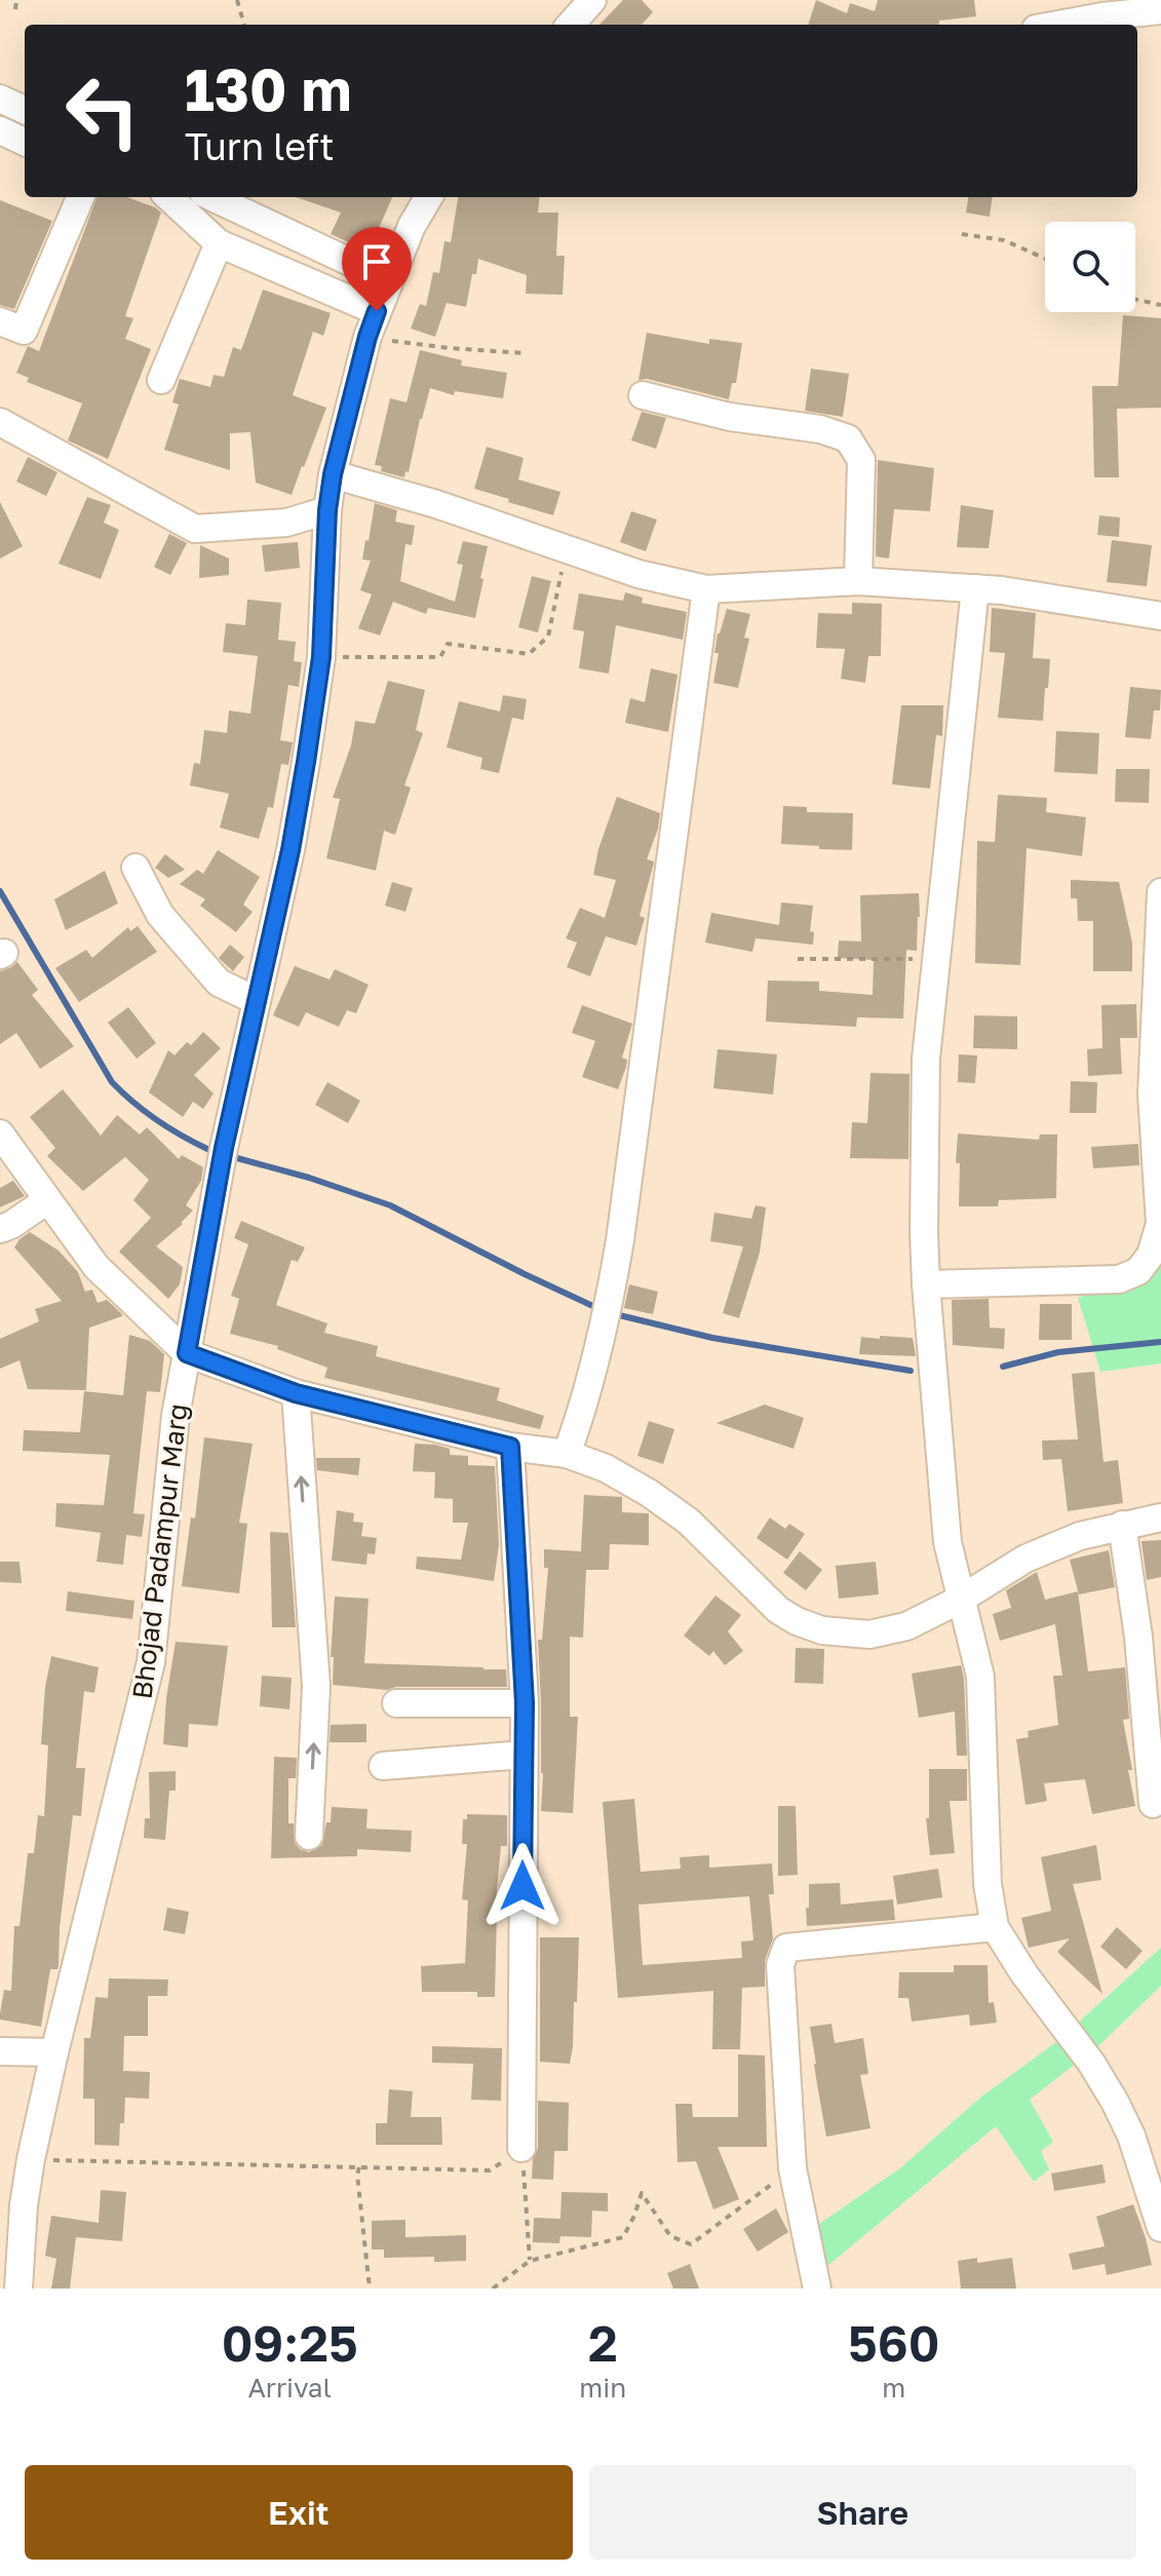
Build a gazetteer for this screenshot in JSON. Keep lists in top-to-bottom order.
{
  "streets": {
    "street": ["Bhojad Padampur Marg"]
  },
  "page": {
    "turn": ["130 m", "Turn left"],
    "eta": [
      "09:25",
      "Arrival",
      "2",
      "min",
      "560",
      "m"
    ],
    "buttons": ["Exit", "Share"]
  }
}
